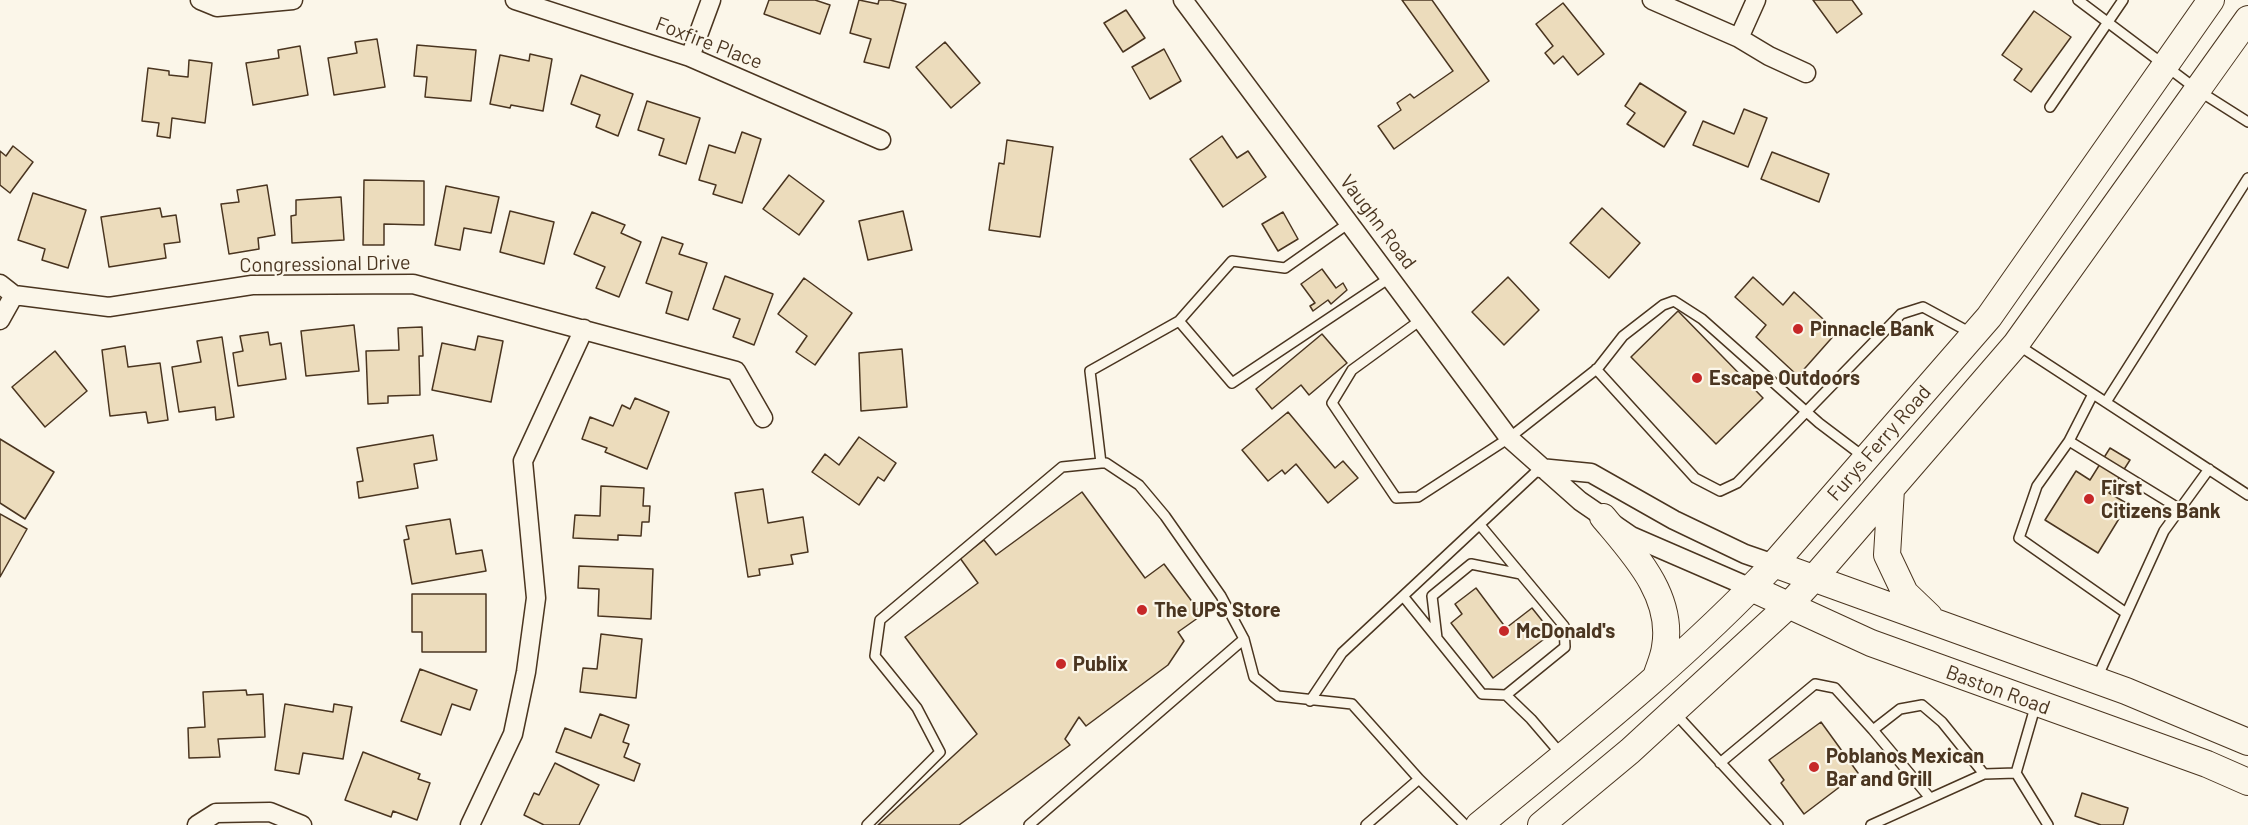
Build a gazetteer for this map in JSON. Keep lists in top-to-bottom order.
{
  "streets": {
    "main road": ["Furys Ferry Road", "Baston Road"],
    "street": ["Foxfire Place", "Vaughn Road", "Congressional Drive"]
  },
  "crossings": [
    ["Vaughn Road", "Furys Ferry Road"],
    ["Vaughn Road", "Baston Road"],
    ["Furys Ferry Road", "Baston Road"]
  ],
  "places": [
    "Pinnacle Bank",
    "Escape Outdoors",
    "First Citizens Bank",
    "The UPS Store",
    "McDonald's",
    "Publix",
    "Poblanos Mexican Bar and Grill"
  ]
}
